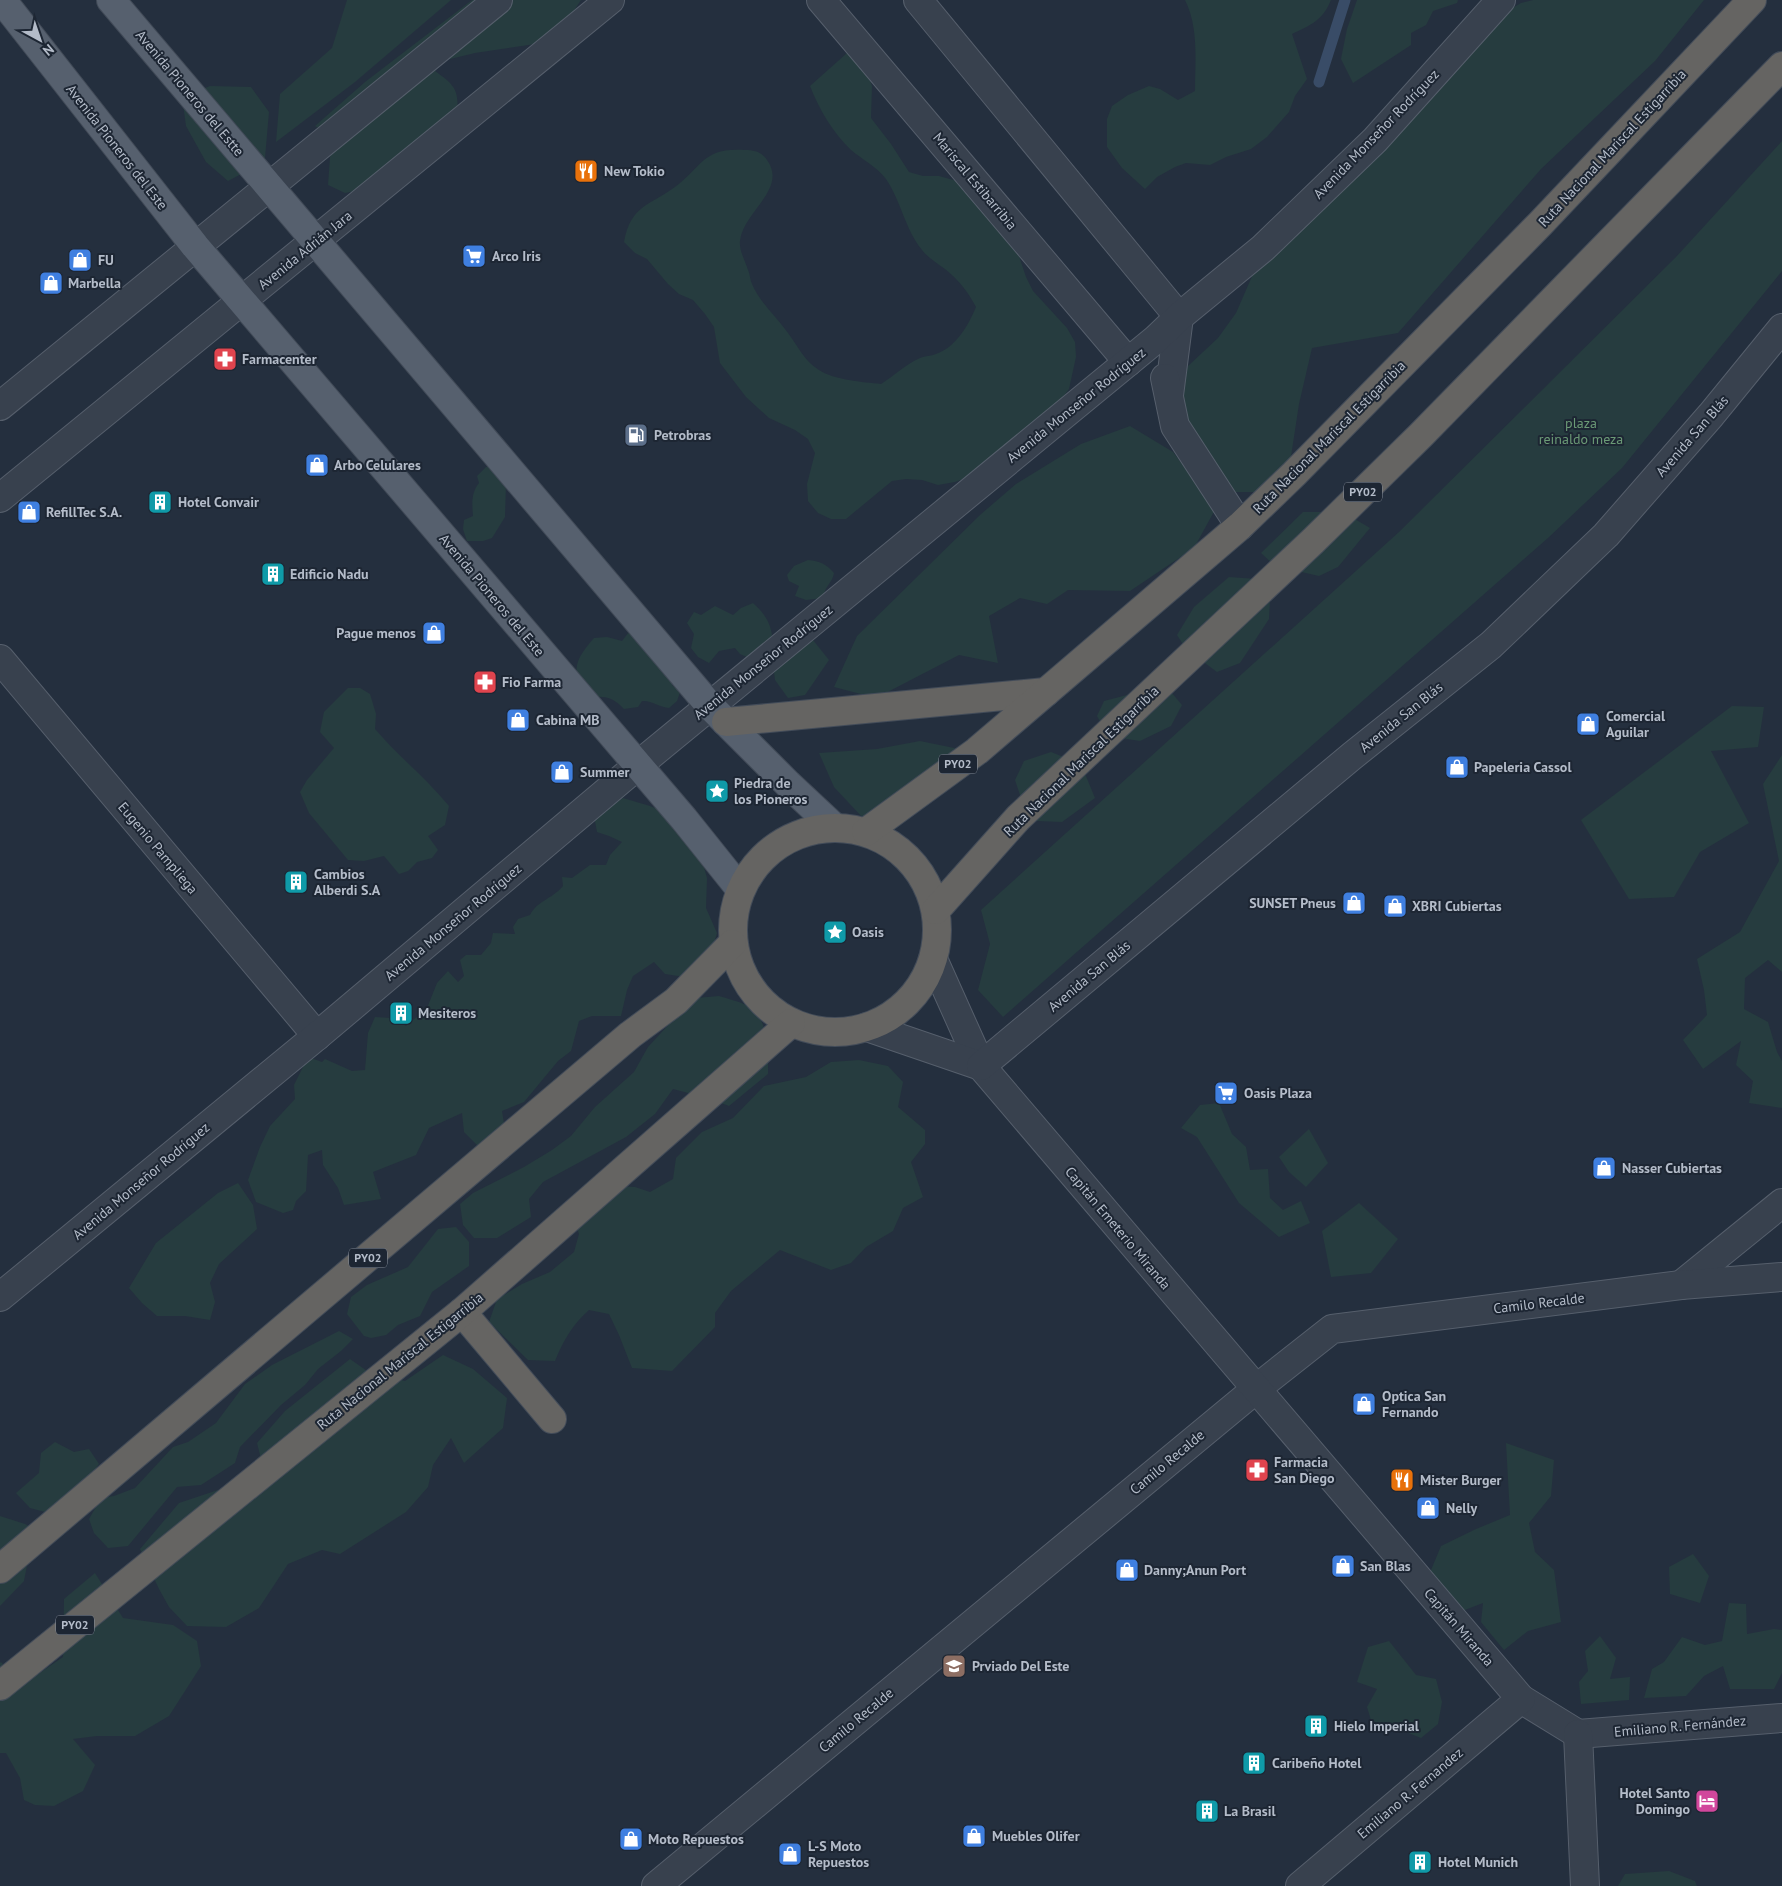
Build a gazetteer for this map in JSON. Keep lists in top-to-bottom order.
{
  "streets": {
    "highway": ["Ruta Nacional Mariscal Estigarribia", "PY02"],
    "main road": ["Avenida Pioneros del Estte", "Avenida Pioneros del Este"],
    "street": [
      "Avenida Monseñor Rodríguez",
      "Mariscal Estibarribia",
      "Avenida Adrián Jara",
      "Avenida San Blás",
      "Eugenio Pampliega",
      "Capitán Emeterio Miranda",
      "Camilo Recalde",
      "Capitán Miranda",
      "Emiliano R. Fernández",
      "Emiliano R. Fernandez"
    ]
  },
  "crossings": [
    ["Avenida Pioneros del Estte", "Avenida Adrián Jara"],
    ["Avenida Monseñor Rodríguez", "Avenida Pioneros del Este"],
    ["Avenida Monseñor Rodríguez", "Mariscal Estibarribia"],
    ["Avenida Monseñor Rodríguez", "Eugenio Pampliega"],
    ["Avenida Pioneros del Este", "Avenida Adrián Jara"],
    ["Avenida San Blás", "Capitán Emeterio Miranda"],
    ["Capitán Emeterio Miranda", "Camilo Recalde"],
    ["Capitán Emeterio Miranda", "Capitán Miranda"],
    ["Camilo Recalde", "Capitán Miranda"],
    ["Capitán Miranda", "Emiliano R. Fernández"],
    ["Capitán Miranda", "Emiliano R. Fernandez"]
  ],
  "parks": ["plaza reinaldo meza"],
  "places": {
    "restaurant": ["New Tokio", "Mister Burger"],
    "supermarket": ["Arco Iris", "Oasis Plaza"],
    "shop": [
      "FU",
      "Marbella",
      "Arbo Celulares",
      "RefillTec S.A.",
      "Pague menos",
      "Cabina MB",
      "Comercial Aguilar",
      "Papeleria Cassol",
      "Summer",
      "SUNSET Pneus",
      "XBRI Cubiertas",
      "Nasser Cubiertas",
      "Optica San Fernando",
      "Nelly",
      "San Blas",
      "Danny;Anun Port",
      "Muebles Olifer",
      "Moto Repuestos",
      "L-S Moto Repuestos"
    ],
    "pharmacy": ["Farmacenter", "Fio Farma", "Farmacia San Diego"],
    "fuel station": ["Petrobras"],
    "building": [
      "Hotel Convair",
      "Edificio Nadu",
      "Cambios Alberdi S.A",
      "Mesiteros",
      "Hielo Imperial",
      "Caribeño Hotel",
      "La Brasil",
      "Hotel Munich"
    ],
    "place": ["Piedra de los Pioneros", "Oasis"],
    "school or university": ["Prviado Del Este"],
    "hotel": ["Hotel Santo Domingo"]
  },
  "north": "bottom right"
}
